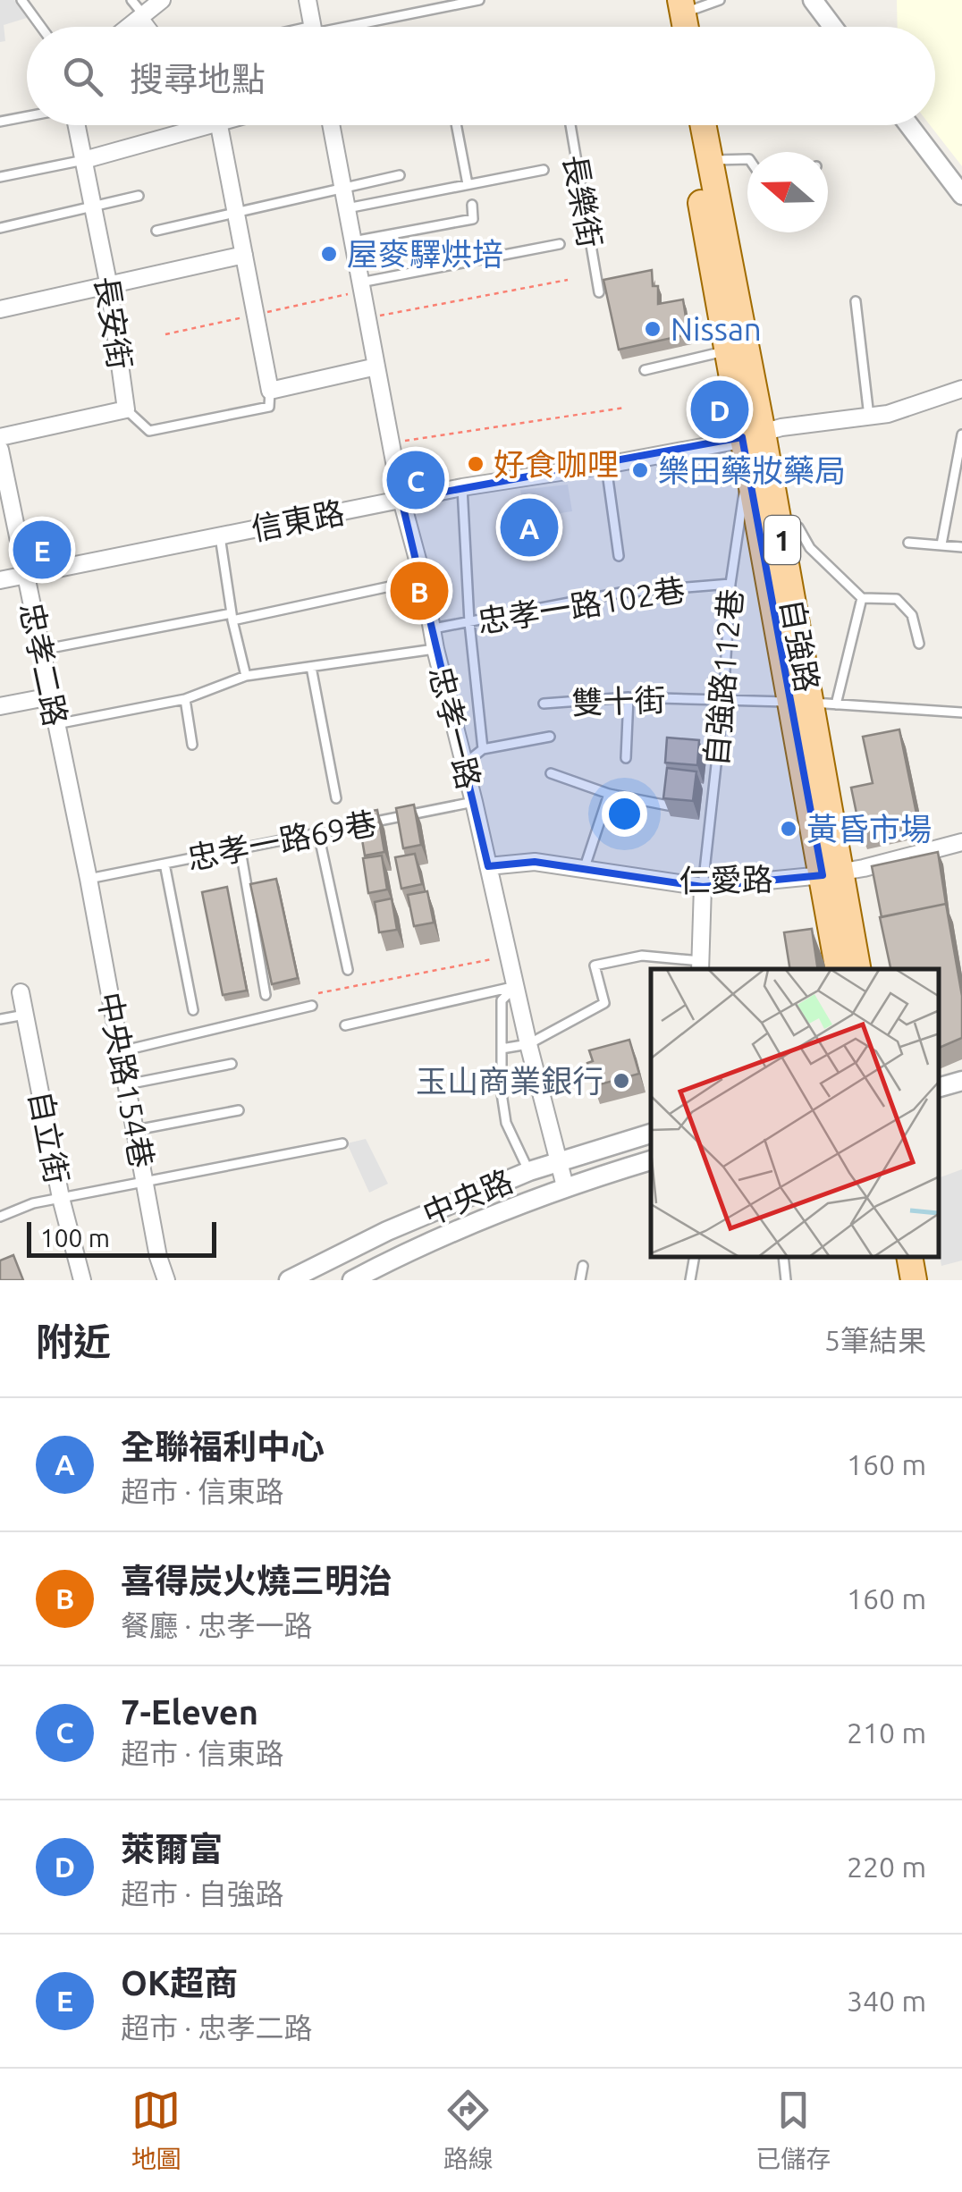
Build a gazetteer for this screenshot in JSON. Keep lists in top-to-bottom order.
{
  "streets": {
    "main road": ["1", "自強路"],
    "street": [
      "長安街",
      "信東路",
      "忠孝二路",
      "忠孝一路",
      "仁愛路",
      "中央路154巷",
      "自立街",
      "中央路"
    ],
    "lane": [
      "長樂街",
      "忠孝一路102巷",
      "自強路112巷",
      "雙十街",
      "忠孝一路69巷"
    ]
  },
  "crossings": [
    ["信東路", "自強路"],
    ["信東路", "忠孝二路"],
    ["信東路", "忠孝一路"],
    ["忠孝一路102巷", "自強路112巷"],
    ["忠孝一路102巷", "忠孝一路"],
    ["自強路", "自強路112巷"],
    ["自強路", "雙十街"],
    ["自強路", "仁愛路"],
    ["忠孝二路", "忠孝一路69巷"],
    ["忠孝二路", "中央路154巷"],
    ["自強路112巷", "雙十街"],
    ["自強路112巷", "仁愛路"],
    ["忠孝一路", "忠孝一路69巷"],
    ["忠孝一路", "仁愛路"],
    ["忠孝一路", "中央路"],
    ["忠孝一路69巷", "中央路154巷"]
  ],
  "places": [
    "屋麥驛烘培",
    "Nissan",
    "好食咖哩",
    "樂田藥妝藥局",
    "黃昏市場",
    "玉山商業銀行"
  ],
  "scale_bar": "100 m",
  "north": "left",
  "page": {
    "search": "搜尋地點",
    "pins": [
      "D",
      "C",
      "A",
      "E",
      "B"
    ],
    "scale": "100 m",
    "heading": ["附近", "5筆結果"],
    "list": [
      {
        "mark": "A",
        "name": "全聯福利中心",
        "note": "超市 · 信東路",
        "value": "160 m"
      },
      {
        "mark": "B",
        "name": "喜得炭火燒三明治",
        "note": "餐廳 · 忠孝一路",
        "value": "160 m"
      },
      {
        "mark": "C",
        "name": "7-Eleven",
        "note": "超市 · 信東路",
        "value": "210 m"
      },
      {
        "mark": "D",
        "name": "萊爾富",
        "note": "超市 · 自強路",
        "value": "220 m"
      },
      {
        "mark": "E",
        "name": "OK超商",
        "note": "超市 · 忠孝二路",
        "value": "340 m"
      }
    ],
    "nav": ["地圖", "路線", "已儲存"]
  }
}
